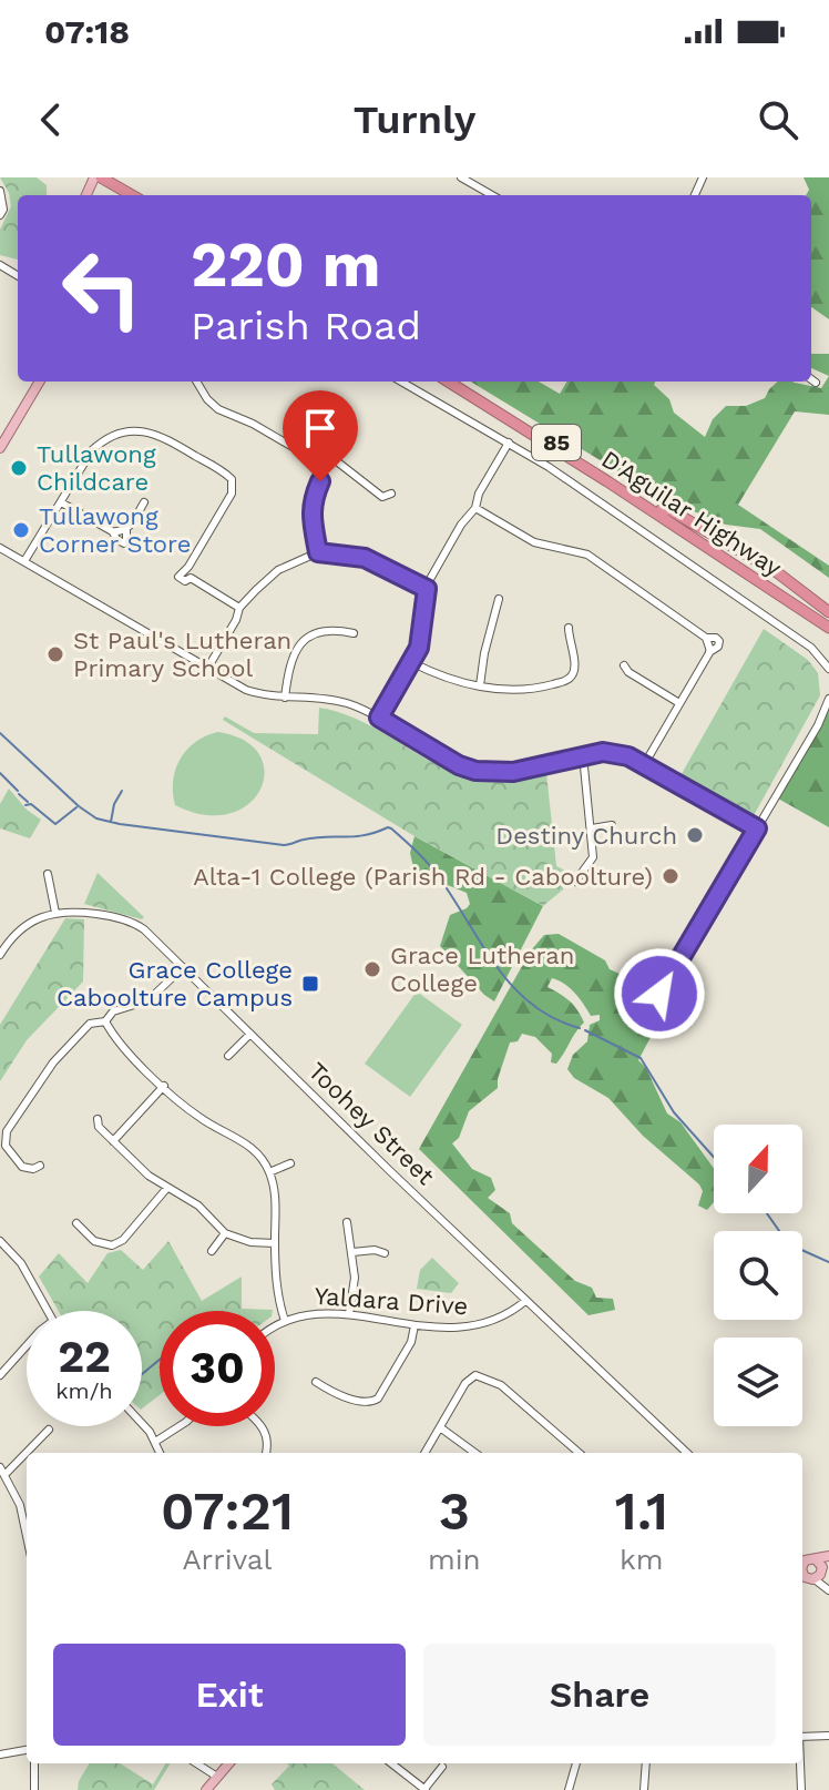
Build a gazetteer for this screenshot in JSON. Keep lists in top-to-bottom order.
{
  "streets": {
    "highway": ["85", "D'Aguilar Highway"],
    "street": ["Toohey Street", "Yaldara Drive"]
  },
  "crossings": [
    ["Toohey Street", "Yaldara Drive"]
  ],
  "places": {
    "other": [
      "Tullawong Childcare",
      "Tullawong Corner Store",
      "St Paul's Lutheran Primary School",
      "Destiny Church",
      "Alta-1 College (Parish Rd - Caboolture)",
      "Grace Lutheran College"
    ],
    "transit": ["Grace College Caboolture Campus"]
  },
  "north": "top",
  "page": {
    "status": "07:18",
    "header": "Turnly",
    "turn": ["220 m", "Parish Road"],
    "speed": "22 km/h",
    "limit": "30",
    "eta": [
      "07:21",
      "Arrival",
      "3",
      "min",
      "1.1",
      "km"
    ],
    "buttons": ["Exit", "Share"]
  }
}
